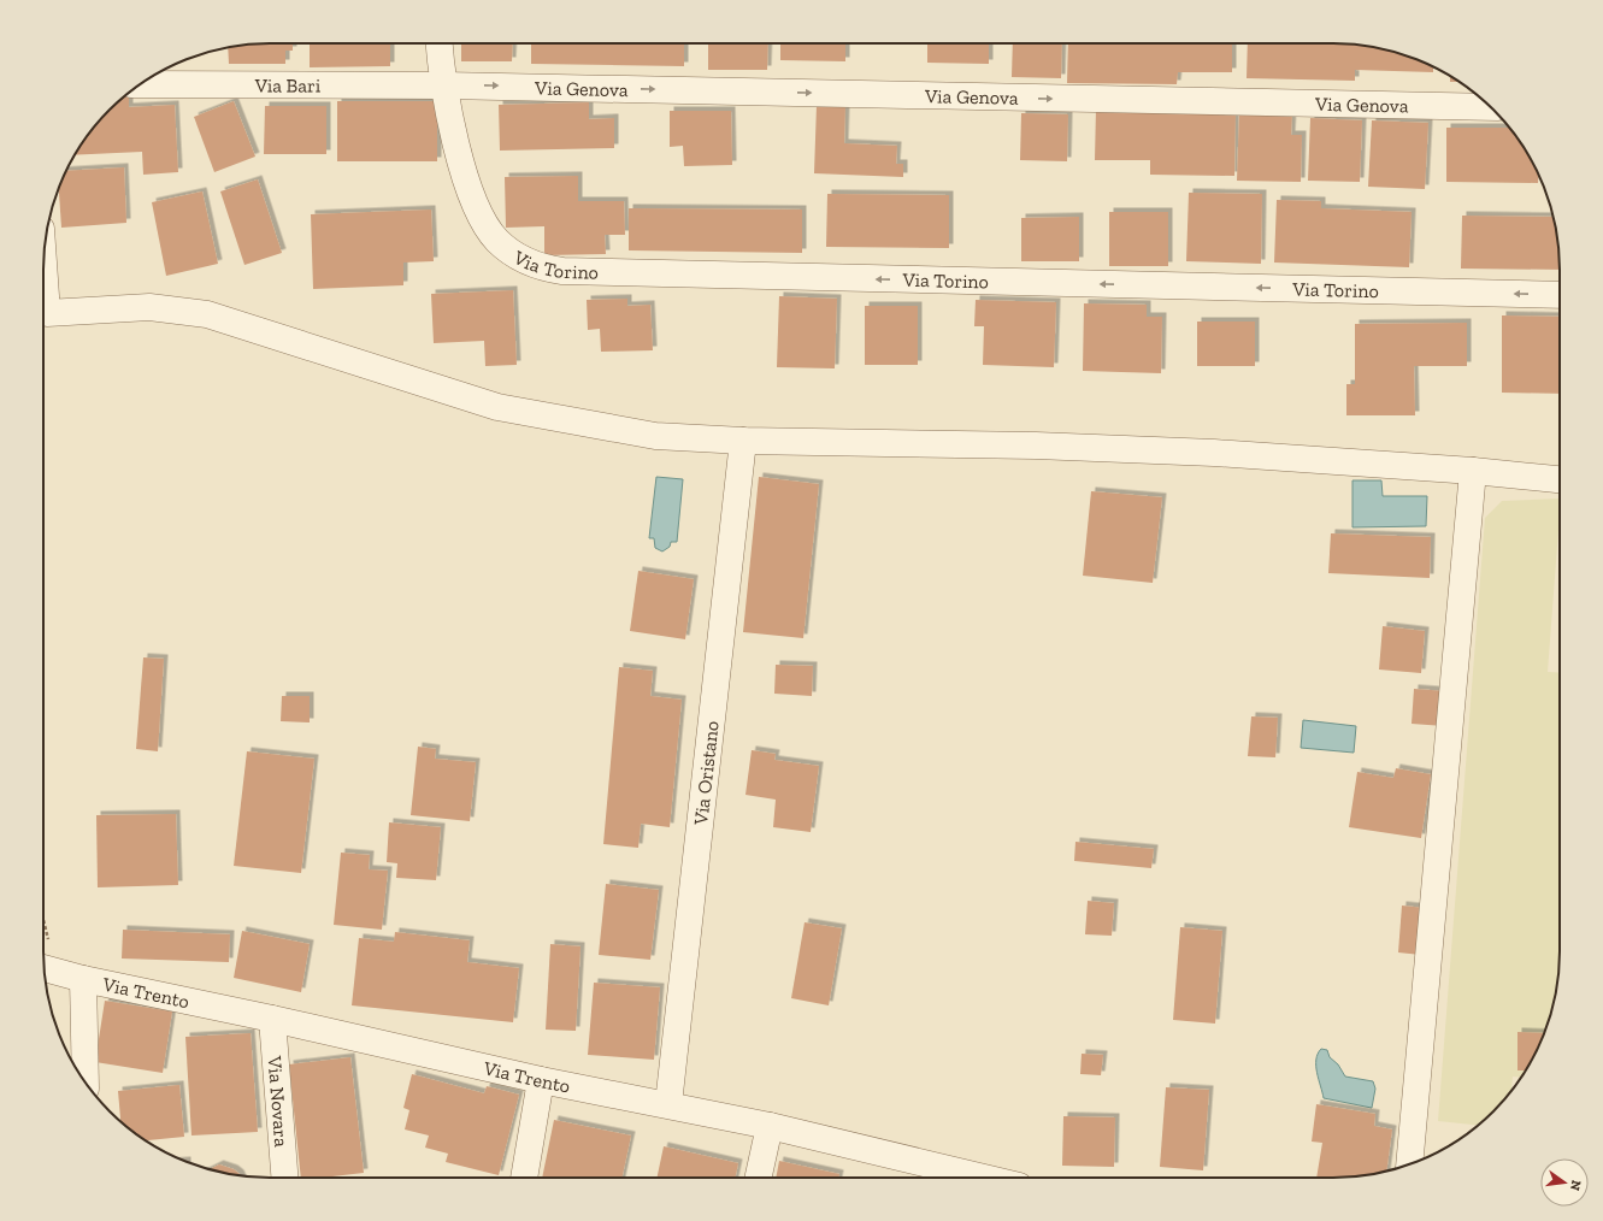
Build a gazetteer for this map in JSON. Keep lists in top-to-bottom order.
{
  "streets": {
    "street": [
      "Via Bari",
      "Via Genova",
      "Via Torino",
      "Via Oristano",
      "Via Trento",
      "Via Novara"
    ]
  },
  "crossings": [
    ["Via Bari", "Via Genova"],
    ["Via Bari", "Via Torino"],
    ["Via Genova", "Via Torino"],
    ["Via Oristano", "Via Trento"],
    ["Via Trento", "Via Novara"]
  ],
  "one_way": ["Via Genova"],
  "north": "right"
}
